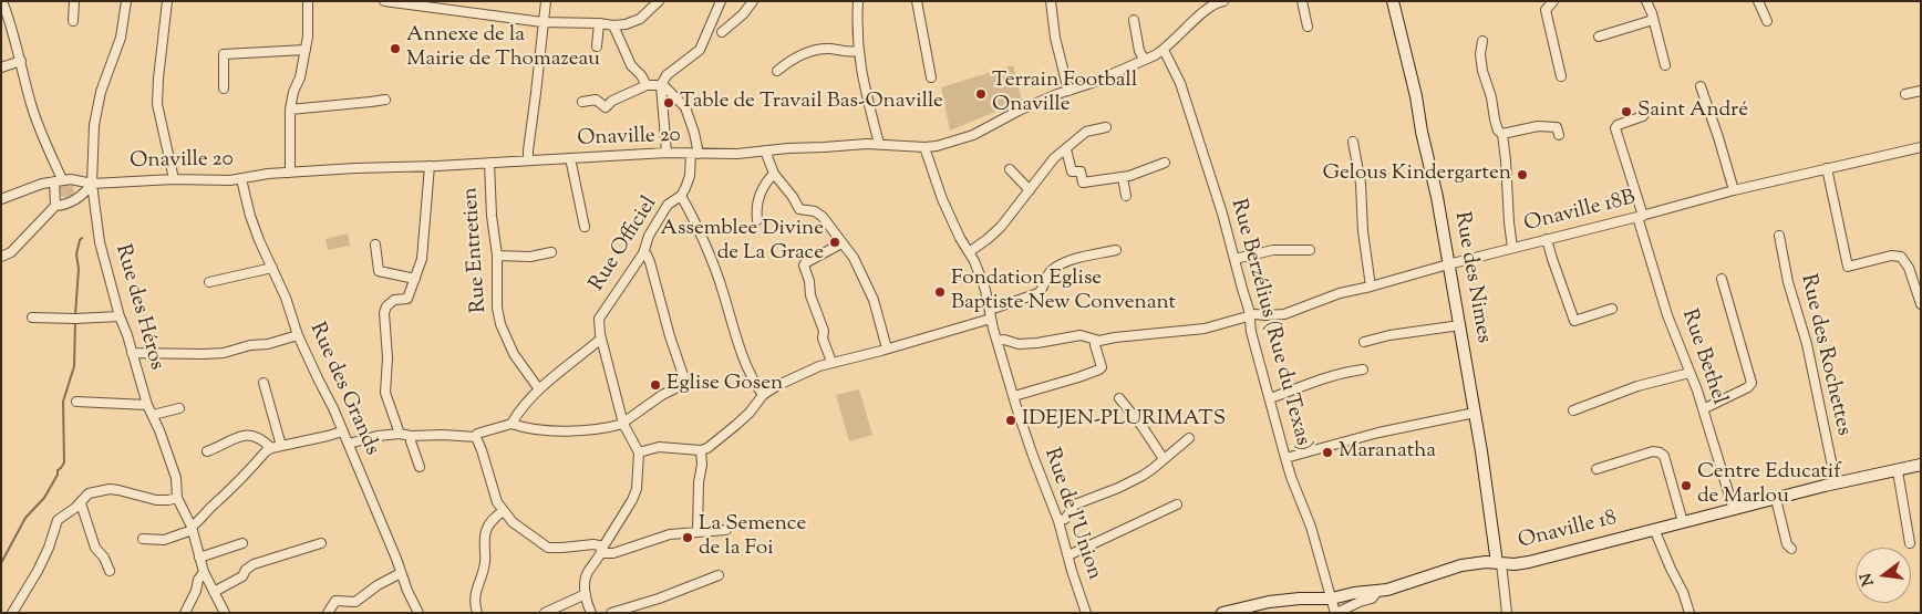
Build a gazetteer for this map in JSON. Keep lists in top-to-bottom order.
{
  "streets": {
    "street": [
      "Onaville 20",
      "Onaville 18B",
      "Rue Officiel",
      "Rue Entretien",
      "Rue des Nimes",
      "Rue des Héros",
      "Rue Berzélius (Rue du Texas)",
      "Rue des Rochettes",
      "Rue Bethel",
      "Rue des Grands",
      "Rue de l'Union",
      "Onaville 18"
    ]
  },
  "crossings": [
    ["Onaville 20", "Rue Officiel"],
    ["Onaville 20", "Rue Entretien"],
    ["Onaville 20", "Rue des Héros"],
    ["Onaville 20", "Rue Berzélius (Rue du Texas)"],
    ["Onaville 20", "Rue des Grands"],
    ["Onaville 20", "Rue de l'Union"],
    ["Onaville 18B", "Rue des Nimes"],
    ["Onaville 18B", "Rue Berzélius (Rue du Texas)"],
    ["Onaville 18B", "Rue Bethel"],
    ["Onaville 18B", "Rue de l'Union"],
    ["Rue des Nimes", "Onaville 18"],
    ["Rue Berzélius (Rue du Texas)", "Onaville 18"],
    ["Rue des Rochettes", "Onaville 18"],
    ["Rue Bethel", "Onaville 18"]
  ],
  "places": [
    "Annexe de la Mairie de Thomazeau",
    "Terrain Football Onaville",
    "Table de Travail Bas-Onaville",
    "Saint André",
    "Gelous Kindergarten",
    "Assemblee Divine de La Grace",
    "Fondation Eglise Baptiste New Convenant",
    "Eglise Gosen",
    "IDEJEN-PLURIMATS",
    "Maranatha",
    "Centre Educatif de Marlou",
    "La Semence de la Foi"
  ],
  "north": "left"
}
